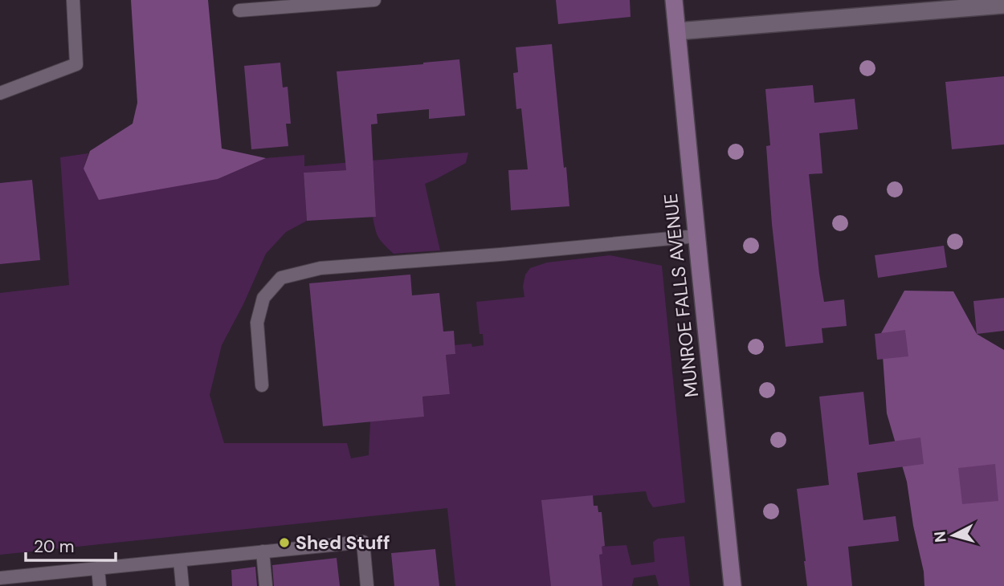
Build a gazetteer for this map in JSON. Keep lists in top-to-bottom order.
{
  "streets": {
    "street": ["MUNROE FALLS AVENUE"]
  },
  "places": ["Shed Stuff"],
  "scale_bar": "20 m",
  "north": "left"
}
